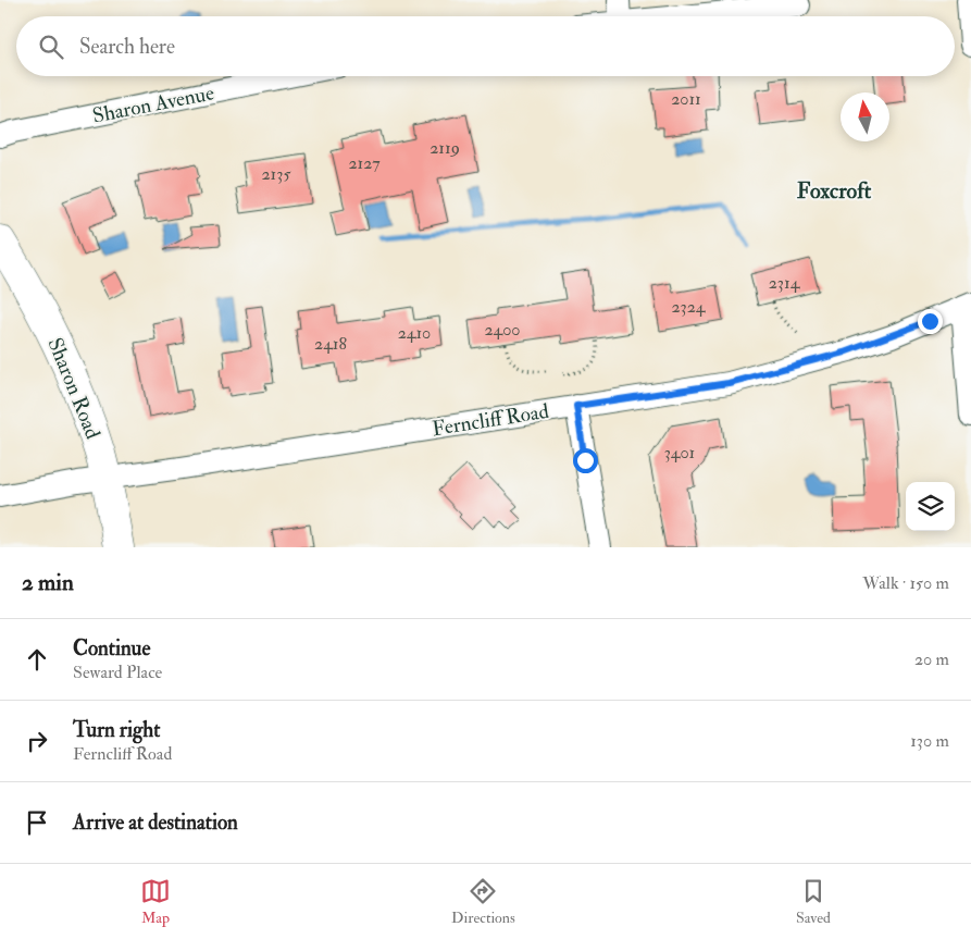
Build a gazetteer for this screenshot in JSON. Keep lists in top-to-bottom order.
{
  "streets": {
    "main road": ["Sharon Road"],
    "street": ["Sharon Avenue", "Ferncliff Road"]
  },
  "crossings": [
    ["Sharon Road", "Ferncliff Road"]
  ],
  "districts": ["Foxcroft"],
  "house_numbers": [
    "2011",
    "2119",
    "2127",
    "2135",
    "2314",
    "2324",
    "2400",
    "2410",
    "2418",
    "3401"
  ],
  "north": "top",
  "page": {
    "search": "Search here",
    "heading": ["2 min", "Walk · 150 m"],
    "list": [
      ["Continue", "Seward Place", "20 m"],
      ["Turn right", "Ferncliff Road", "130 m"],
      "Arrive at destination"
    ],
    "nav": ["Map", "Directions", "Saved"]
  }
}
